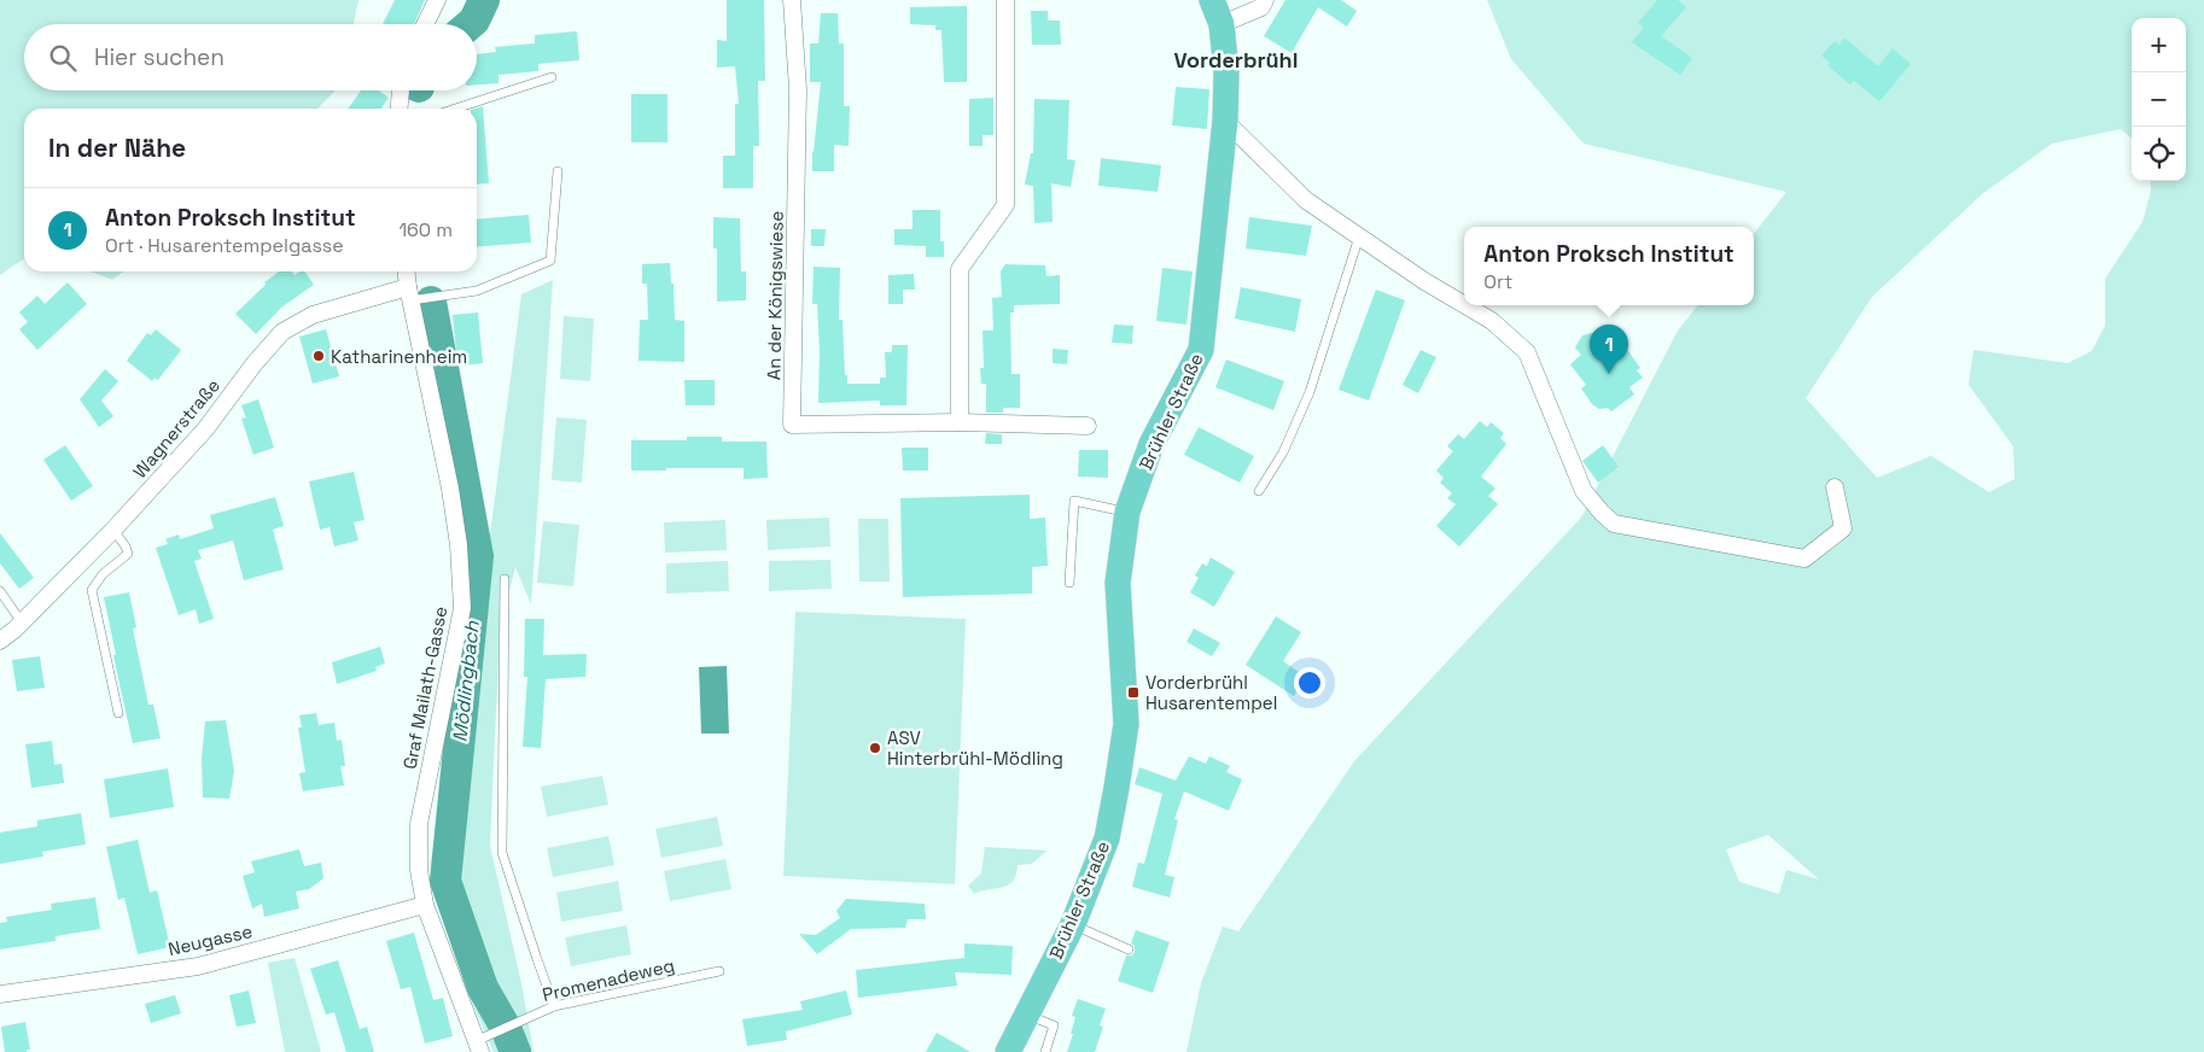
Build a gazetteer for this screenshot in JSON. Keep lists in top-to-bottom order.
{
  "streets": {
    "main road": ["Brühler Straße"],
    "street": [
      "An der Königswiese",
      "Wagnerstraße",
      "Graf Mailath-Gasse",
      "Neugasse"
    ],
    "lane": ["Promenadeweg"]
  },
  "crossings": [
    ["Wagnerstraße", "Graf Mailath-Gasse"],
    ["Graf Mailath-Gasse", "Neugasse"],
    ["Graf Mailath-Gasse", "Promenadeweg"]
  ],
  "districts": ["Vorderbrühl"],
  "water": ["Mödlingbach"],
  "places": {
    "other": ["Katharinenheim", "ASV Hinterbrühl-Mödling"],
    "transit": ["Vorderbrühl Husarentempel"]
  },
  "page": {
    "map_buttons": ["+", "−"],
    "search": "Hier suchen",
    "heading": "In der Nähe",
    "list": [
      {
        "mark": "1",
        "name": "Anton Proksch Institut",
        "note": "Ort · Husarentempelgasse",
        "value": "160 m"
      }
    ],
    "popup": ["Anton Proksch Institut", "Ort"],
    "pins": "1"
  }
}
